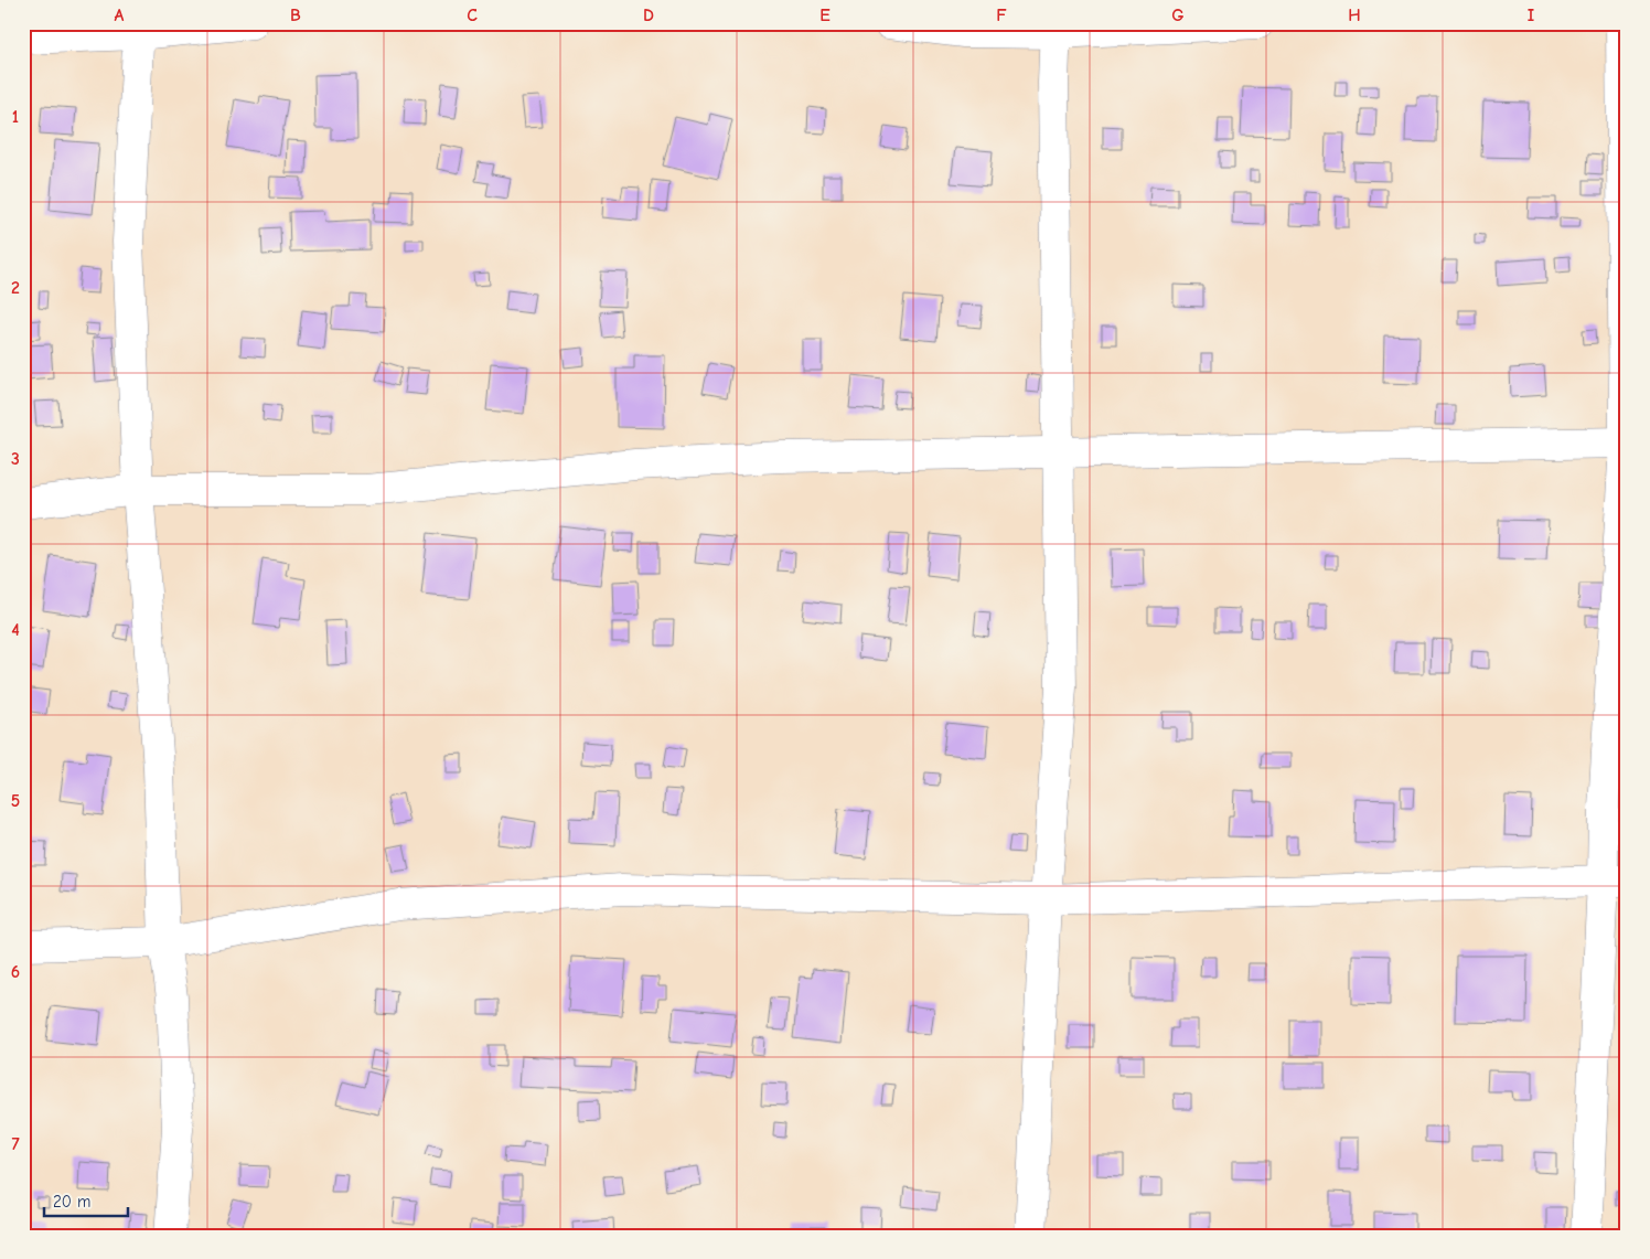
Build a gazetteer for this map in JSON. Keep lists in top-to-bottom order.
{
  "scale_bar": "20 m",
  "grid": {
    "columns": [
      "A",
      "B",
      "C",
      "D",
      "E",
      "F",
      "G",
      "H",
      "I"
    ],
    "rows": [
      "1",
      "2",
      "3",
      "4",
      "5",
      "6",
      "7"
    ]
  }
}
